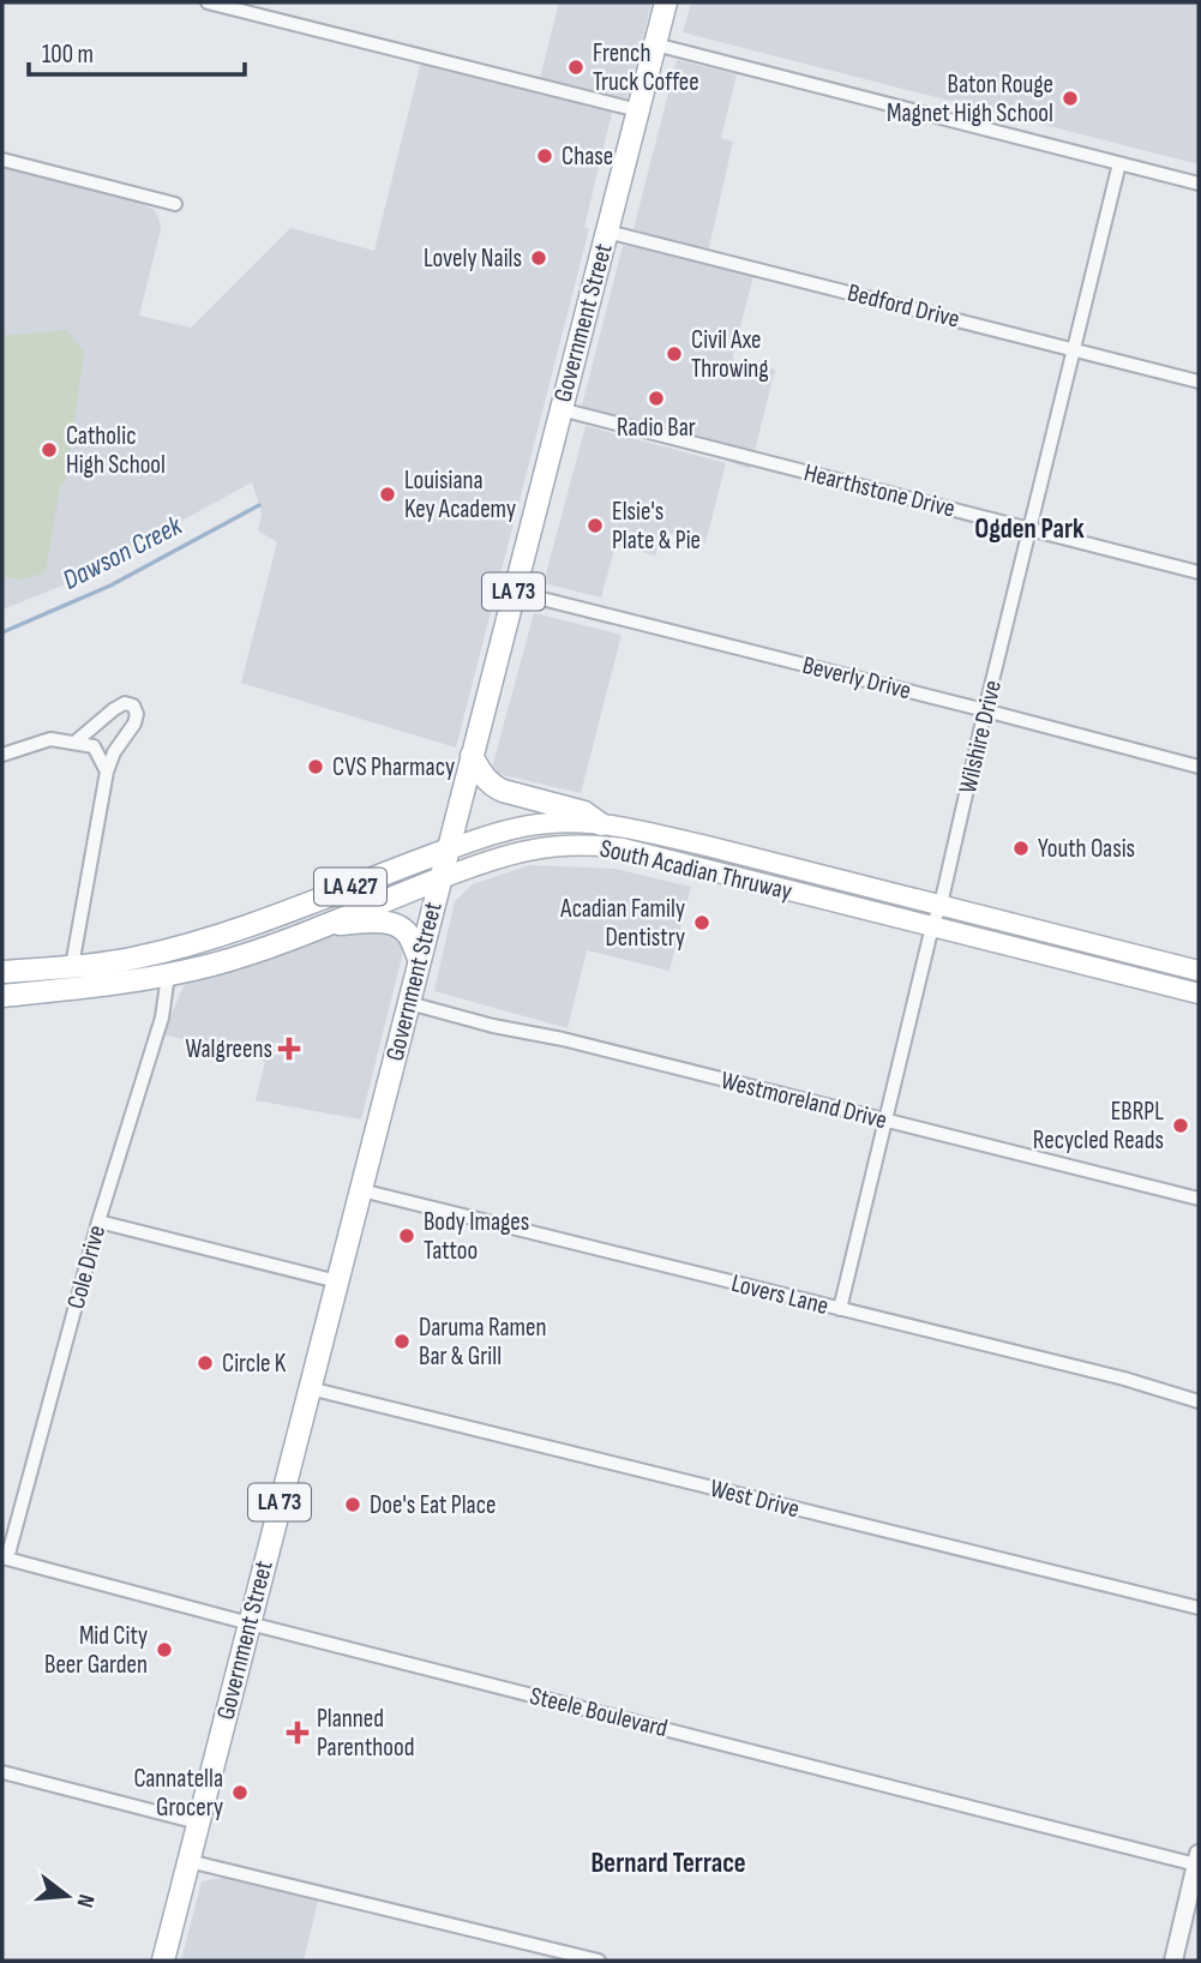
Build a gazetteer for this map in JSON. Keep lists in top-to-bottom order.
{
  "streets": {
    "main road": [
      "Government Street",
      "LA 73",
      "South Acadian Thruway",
      "LA 427"
    ],
    "street": [
      "Bedford Drive",
      "Hearthstone Drive",
      "Beverly Drive",
      "Wilshire Drive",
      "Westmoreland Drive",
      "Cole Drive",
      "Lovers Lane",
      "West Drive",
      "Steele Boulevard"
    ]
  },
  "crossings": [
    ["Bedford Drive", "Government Street"],
    ["Bedford Drive", "Wilshire Drive"],
    ["Government Street", "Hearthstone Drive"],
    ["Government Street", "Beverly Drive"],
    ["Government Street", "South Acadian Thruway"],
    ["Government Street", "Westmoreland Drive"],
    ["Government Street", "Lovers Lane"],
    ["Government Street", "West Drive"],
    ["Government Street", "Steele Boulevard"],
    ["Hearthstone Drive", "Wilshire Drive"],
    ["Beverly Drive", "Wilshire Drive"],
    ["Wilshire Drive", "South Acadian Thruway"],
    ["Wilshire Drive", "Westmoreland Drive"],
    ["Wilshire Drive", "Lovers Lane"],
    ["South Acadian Thruway", "Cole Drive"],
    ["Cole Drive", "Steele Boulevard"]
  ],
  "districts": ["Ogden Park", "Bernard Terrace"],
  "water": ["Dawson Creek"],
  "places": {
    "other": [
      "French Truck Coffee",
      "Baton Rouge Magnet High School",
      "Chase",
      "Lovely Nails",
      "Civil Axe Throwing",
      "Radio Bar",
      "Catholic High School",
      "Louisiana Key Academy",
      "Elsie's Plate & Pie",
      "CVS Pharmacy",
      "Youth Oasis",
      "Acadian Family Dentistry",
      "EBRPL Recycled Reads",
      "Body Images Tattoo",
      "Daruma Ramen Bar & Grill",
      "Circle K",
      "Doe's Eat Place",
      "Mid City Beer Garden",
      "Cannatella Grocery"
    ],
    "health": ["Walgreens", "Planned Parenthood"]
  },
  "scale_bar": "100 m",
  "north": "right"
}
